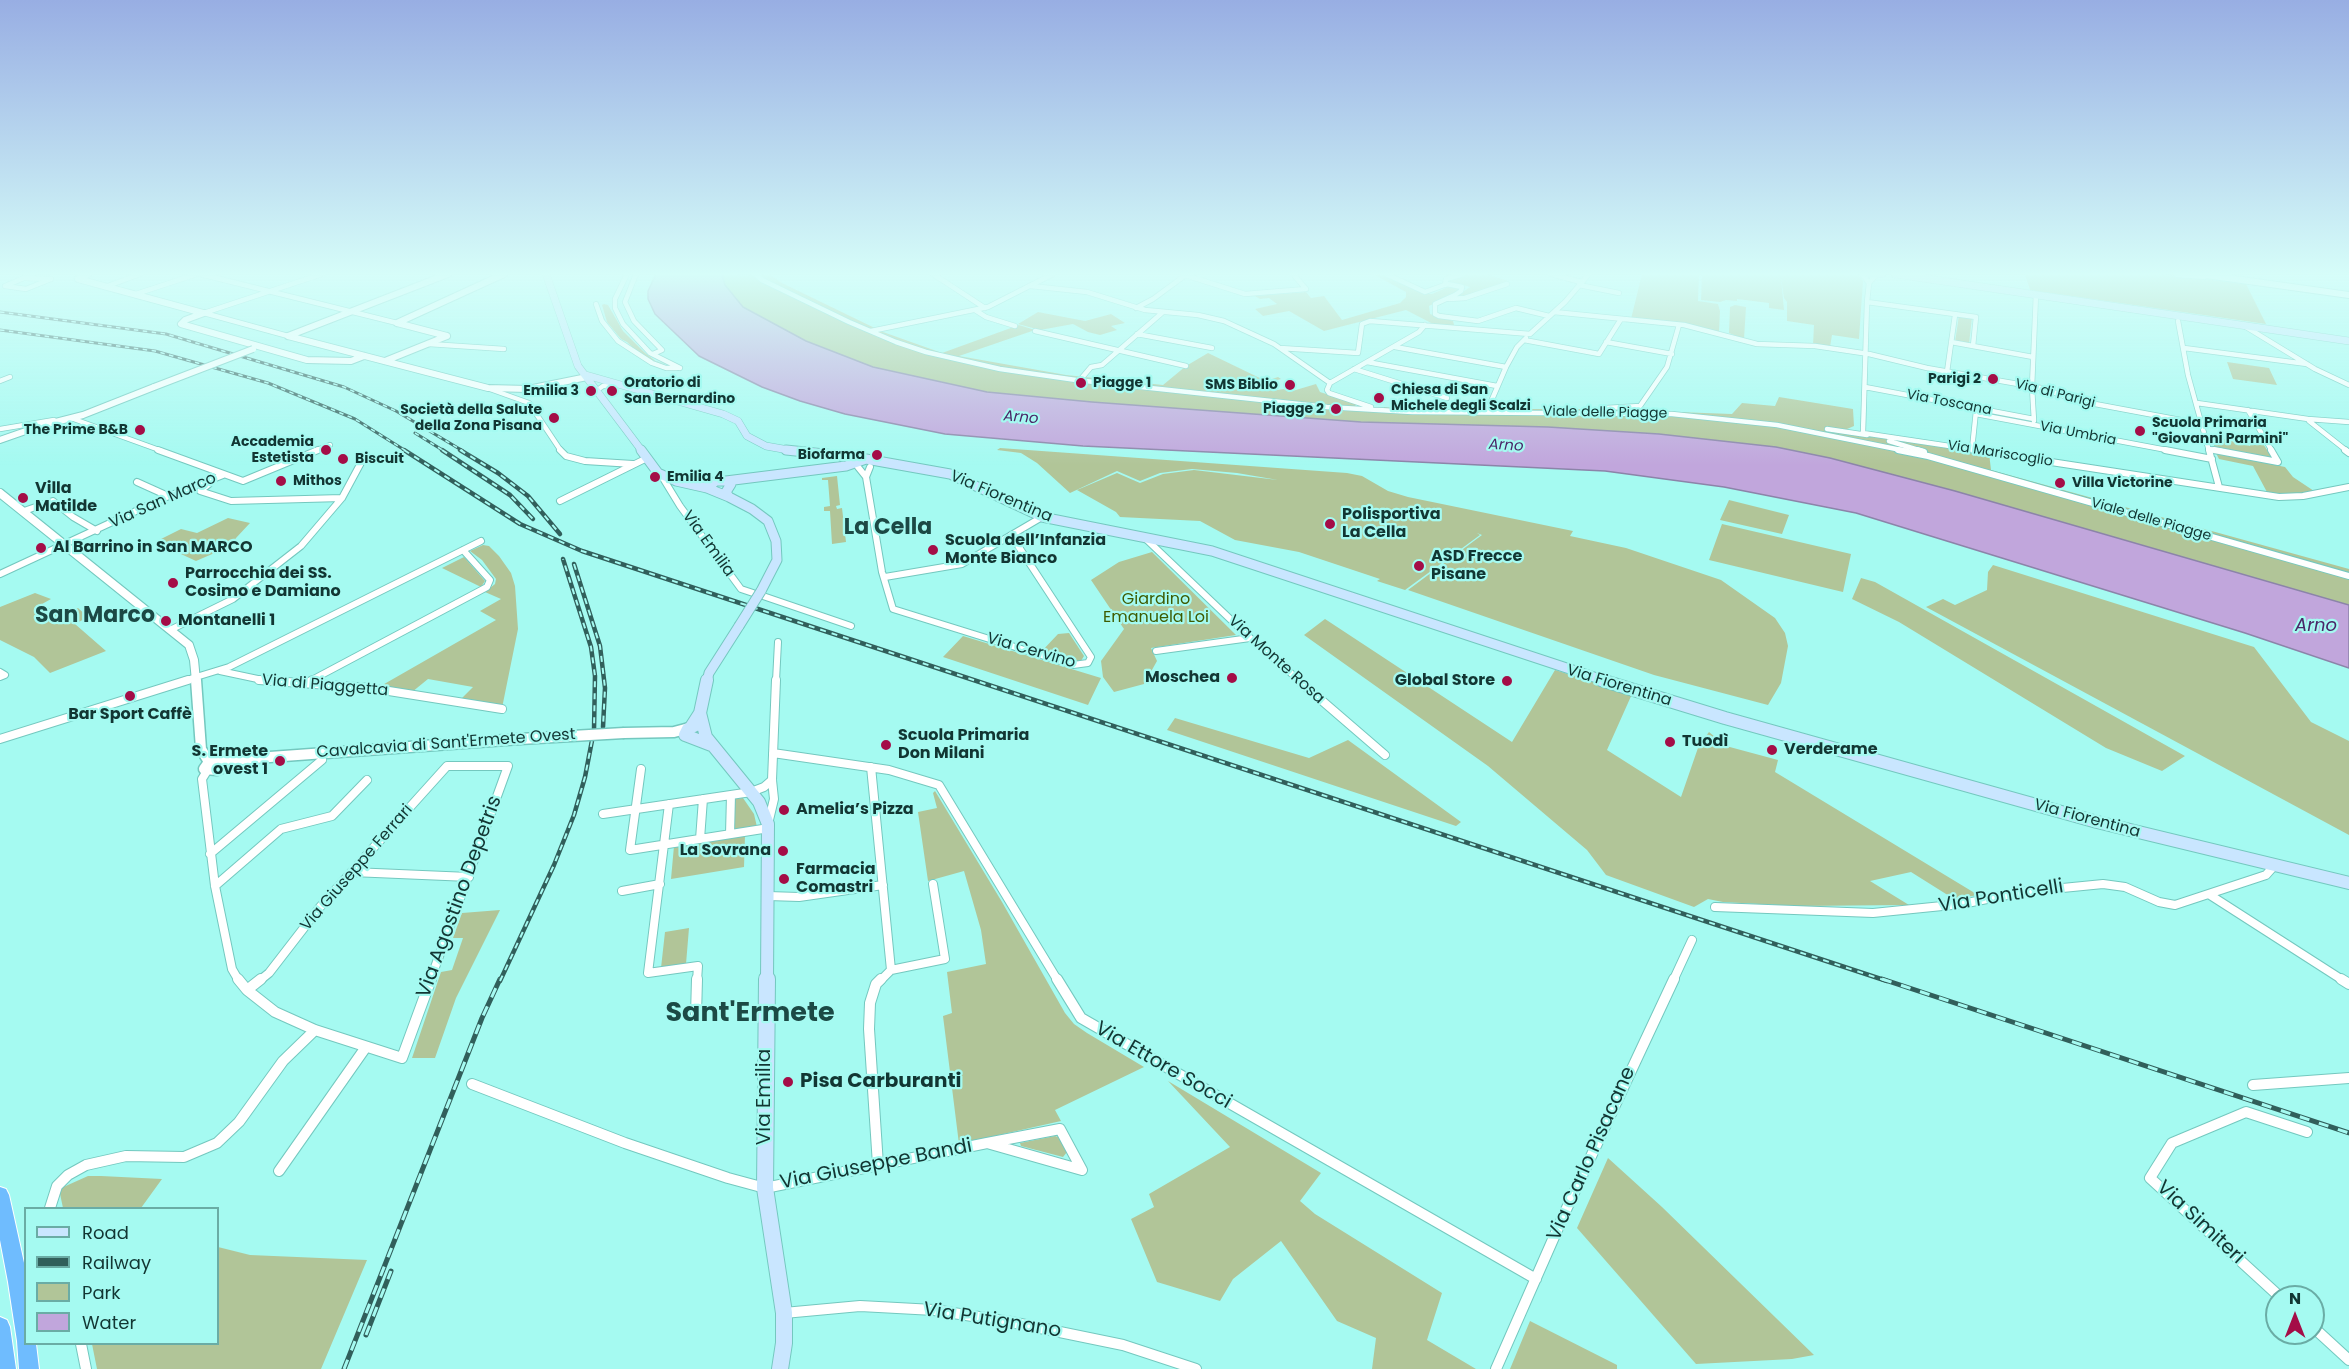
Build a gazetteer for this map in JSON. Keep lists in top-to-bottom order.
{
  "streets": {
    "main road": ["Via Fiorentina", "Via Emilia"],
    "street": [
      "Via di Parigi",
      "Via Toscana",
      "Viale delle Piagge",
      "Via Umbria",
      "Via Mariscoglio",
      "Via San Marco",
      "Via Cervino",
      "Via Monte Rosa",
      "Via di Piaggetta",
      "Cavalcavia di Sant'Ermete Ovest",
      "Via Giuseppe Ferrari",
      "Via Agostino Depetris",
      "Via Ponticelli",
      "Via Ettore Socci",
      "Via Carlo Pisacane",
      "Via Giuseppe Bandi",
      "Via Simiteri",
      "Via Putignano"
    ]
  },
  "crossings": [
    ["Via Toscana", "Via Umbria"],
    ["Via Fiorentina", "Via Emilia"],
    ["Via Fiorentina", "Via Monte Rosa"],
    ["Via Fiorentina", "Via Ponticelli"],
    ["Via Emilia", "Cavalcavia di Sant'Ermete Ovest"],
    ["Via Emilia", "Via Ettore Socci"],
    ["Via Emilia", "Via Giuseppe Bandi"],
    ["Via Emilia", "Via Putignano"],
    ["Via Giuseppe Ferrari", "Via Agostino Depetris"],
    ["Via Ettore Socci", "Via Carlo Pisacane"]
  ],
  "districts": ["La Cella", "San Marco", "Sant'Ermete"],
  "water": ["Arno"],
  "parks": ["Giardino Emanuela Loi"],
  "places": [
    "Parigi 2",
    "Piagge 1",
    "SMS Biblio",
    "Emilia 3",
    "Oratorio di San Bernardino",
    "Chiesa di San Michele degli Scalzi",
    "Piagge 2",
    "Società della Salute della Zona Pisana",
    "The Prime B&B",
    "Scuola Primaria \"Giovanni Parmini\"",
    "Accademia Estetista",
    "Biofarma",
    "Biscuit",
    "Emilia 4",
    "Mithos",
    "Villa Victorine",
    "Villa Matilde",
    "Polisportiva La Cella",
    "Al Barrino in San MARCO",
    "Scuola dell’Infanzia Monte Bianco",
    "ASD Frecce Pisane",
    "Parrocchia dei SS. Cosimo e Damiano",
    "Montanelli 1",
    "Moschea",
    "Global Store",
    "Bar Sport Caffè",
    "Tuodì",
    "Scuola Primaria Don Milani",
    "Verderame",
    "S. Ermete ovest 1",
    "Amelia’s Pizza",
    "La Sovrana",
    "Farmacia Comastri",
    "Pisa Carburanti"
  ],
  "legend": [
    "Road",
    "Railway",
    "Park",
    "Water"
  ],
  "north": "top"
}
